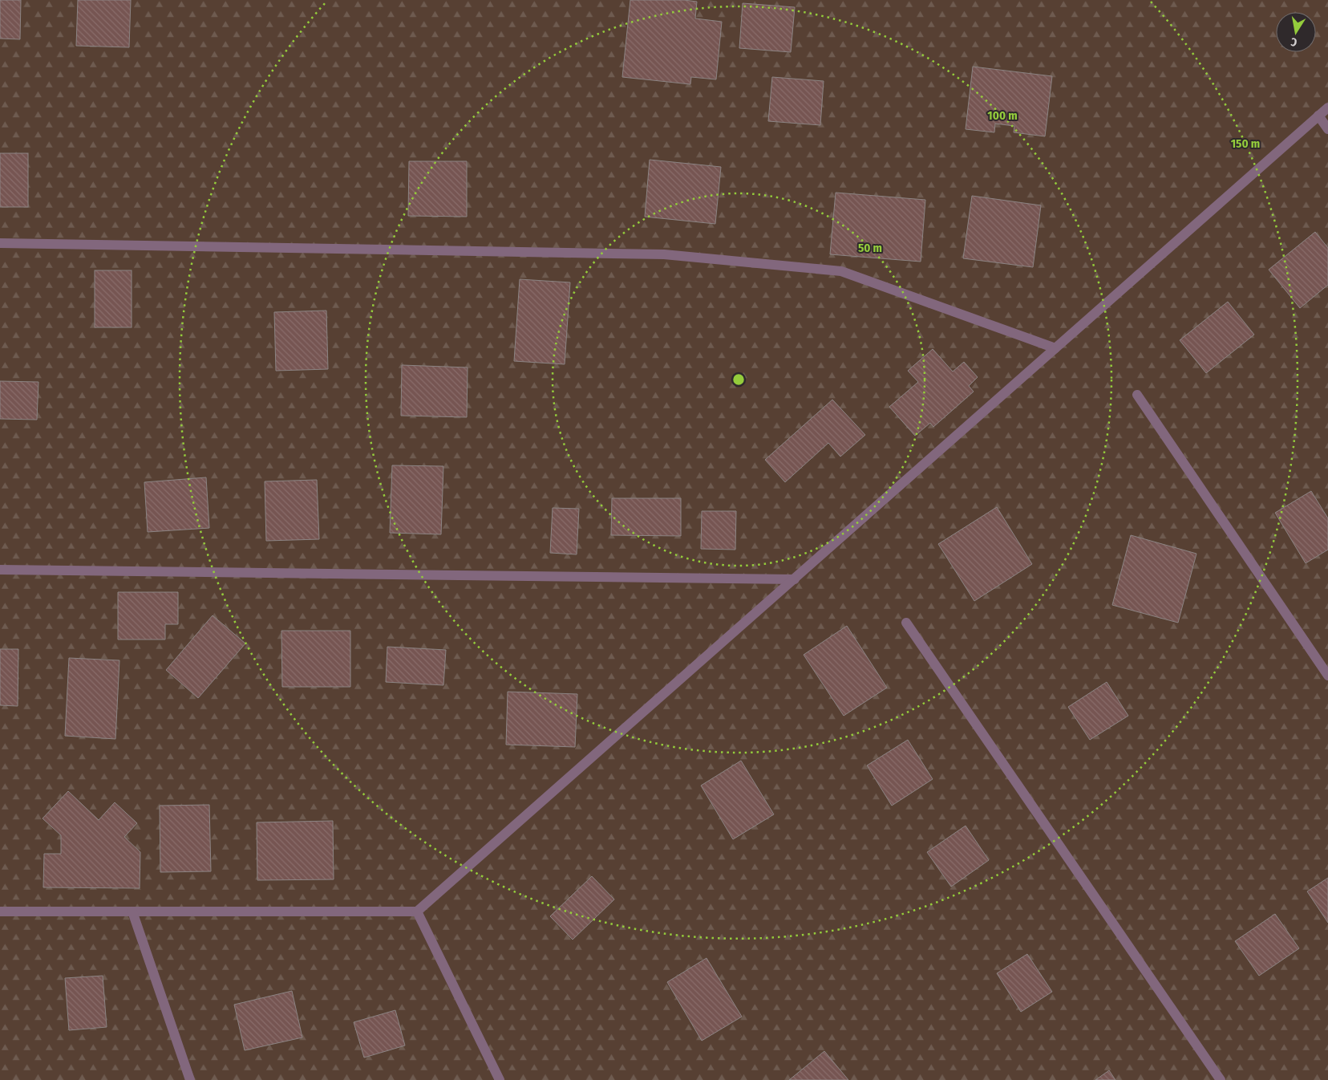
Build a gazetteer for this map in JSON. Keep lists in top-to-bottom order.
{
  "north": "bottom",
  "rings": ["100 m", "150 m", "50 m"]
}
